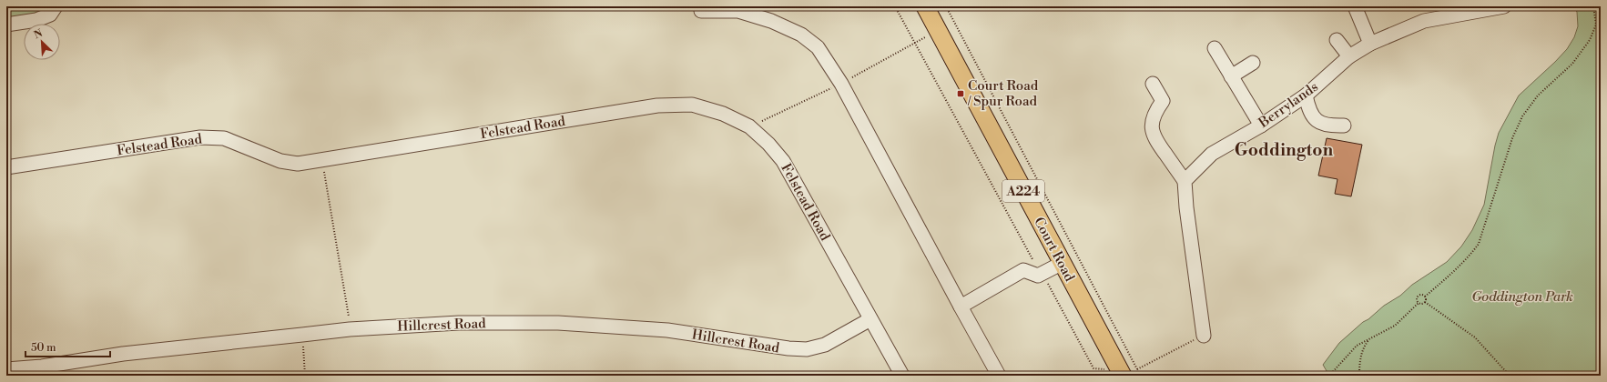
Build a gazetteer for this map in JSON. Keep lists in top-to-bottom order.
{
  "streets": {
    "main road": ["A224", "Court Road"],
    "street": ["Berrylands", "Felstead Road", "Hillcrest Road"]
  },
  "crossings": [
    ["Felstead Road", "Hillcrest Road"]
  ],
  "districts": ["Goddington"],
  "parks": ["Goddington Park"],
  "places": {
    "transit": ["Court Road / Spur Road"]
  },
  "scale_bar": "50 m",
  "north": "top left"
}
